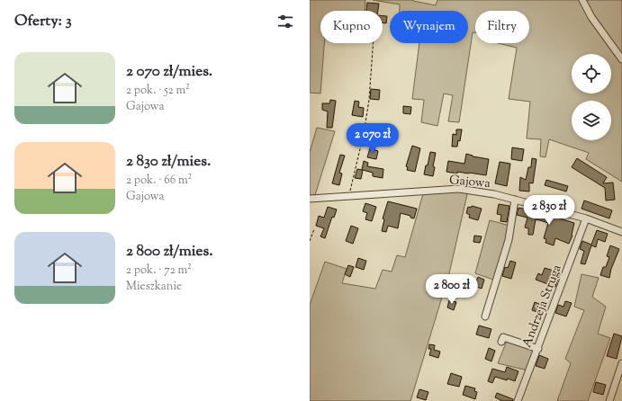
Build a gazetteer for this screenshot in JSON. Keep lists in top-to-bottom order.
{
  "streets": {
    "street": ["Gajowa", "Andrzeja Struga"]
  },
  "crossings": [
    ["Gajowa", "Andrzeja Struga"]
  ],
  "page": {
    "heading": "Oferty: 3",
    "chip": ["Kupno", "Wynajem", "Filtry"],
    "list": [
      {
        "name": "2 070 zł/mies.",
        "note": "2 pok. · 52 m² · Gajowa"
      },
      {
        "name": "2 830 zł/mies.",
        "note": "2 pok. · 66 m² · Gajowa"
      },
      {
        "name": "2 800 zł/mies.",
        "note": "2 pok. · 72 m² · Mieszkanie"
      }
    ],
    "price": ["2 070 zł", "2 830 zł", "2 800 zł"]
  }
}
